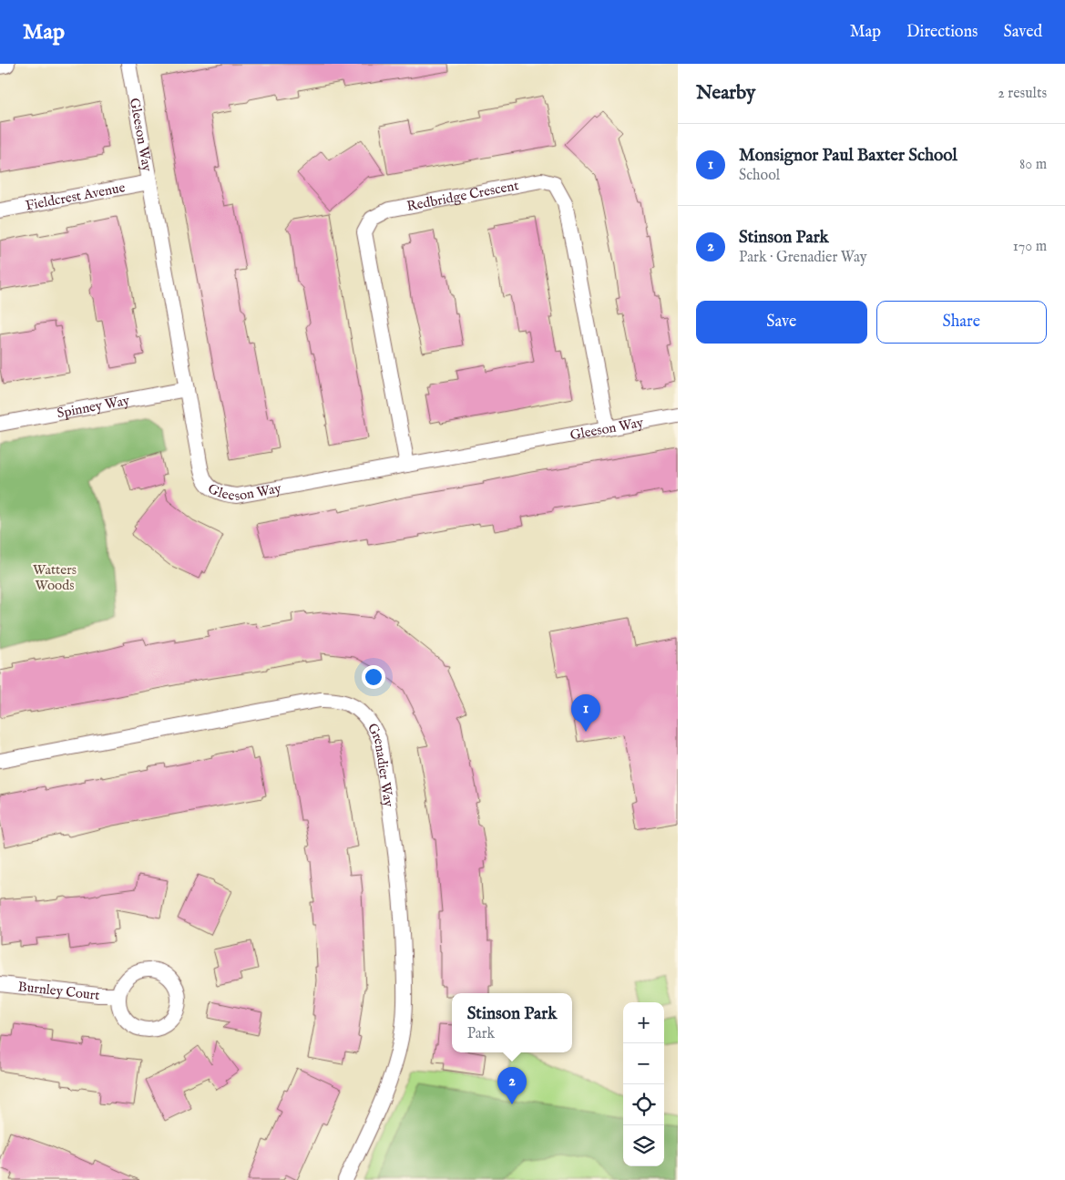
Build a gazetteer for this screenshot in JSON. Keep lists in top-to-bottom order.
{
  "streets": {
    "street": [
      "Gleeson Way",
      "Fieldcrest Avenue",
      "Redbridge Crescent",
      "Spinney Way",
      "Grenadier Way",
      "Burnley Court"
    ]
  },
  "crossings": [
    ["Gleeson Way", "Fieldcrest Avenue"],
    ["Gleeson Way", "Redbridge Crescent"],
    ["Gleeson Way", "Spinney Way"]
  ],
  "parks": ["Watters Woods"],
  "page": {
    "header": "Map",
    "nav": ["Map", "Directions", "Saved"],
    "heading": ["Nearby", "2 results"],
    "list": [
      {
        "mark": "1",
        "name": "Monsignor Paul Baxter School",
        "note": "School",
        "value": "80 m"
      },
      {
        "mark": "2",
        "name": "Stinson Park",
        "note": "Park · Grenadier Way",
        "value": "170 m"
      }
    ],
    "buttons": ["Save", "Share"],
    "pins": ["1", "2"],
    "popup": ["Stinson Park", "Park"],
    "map_buttons": ["+", "−"]
  }
}
